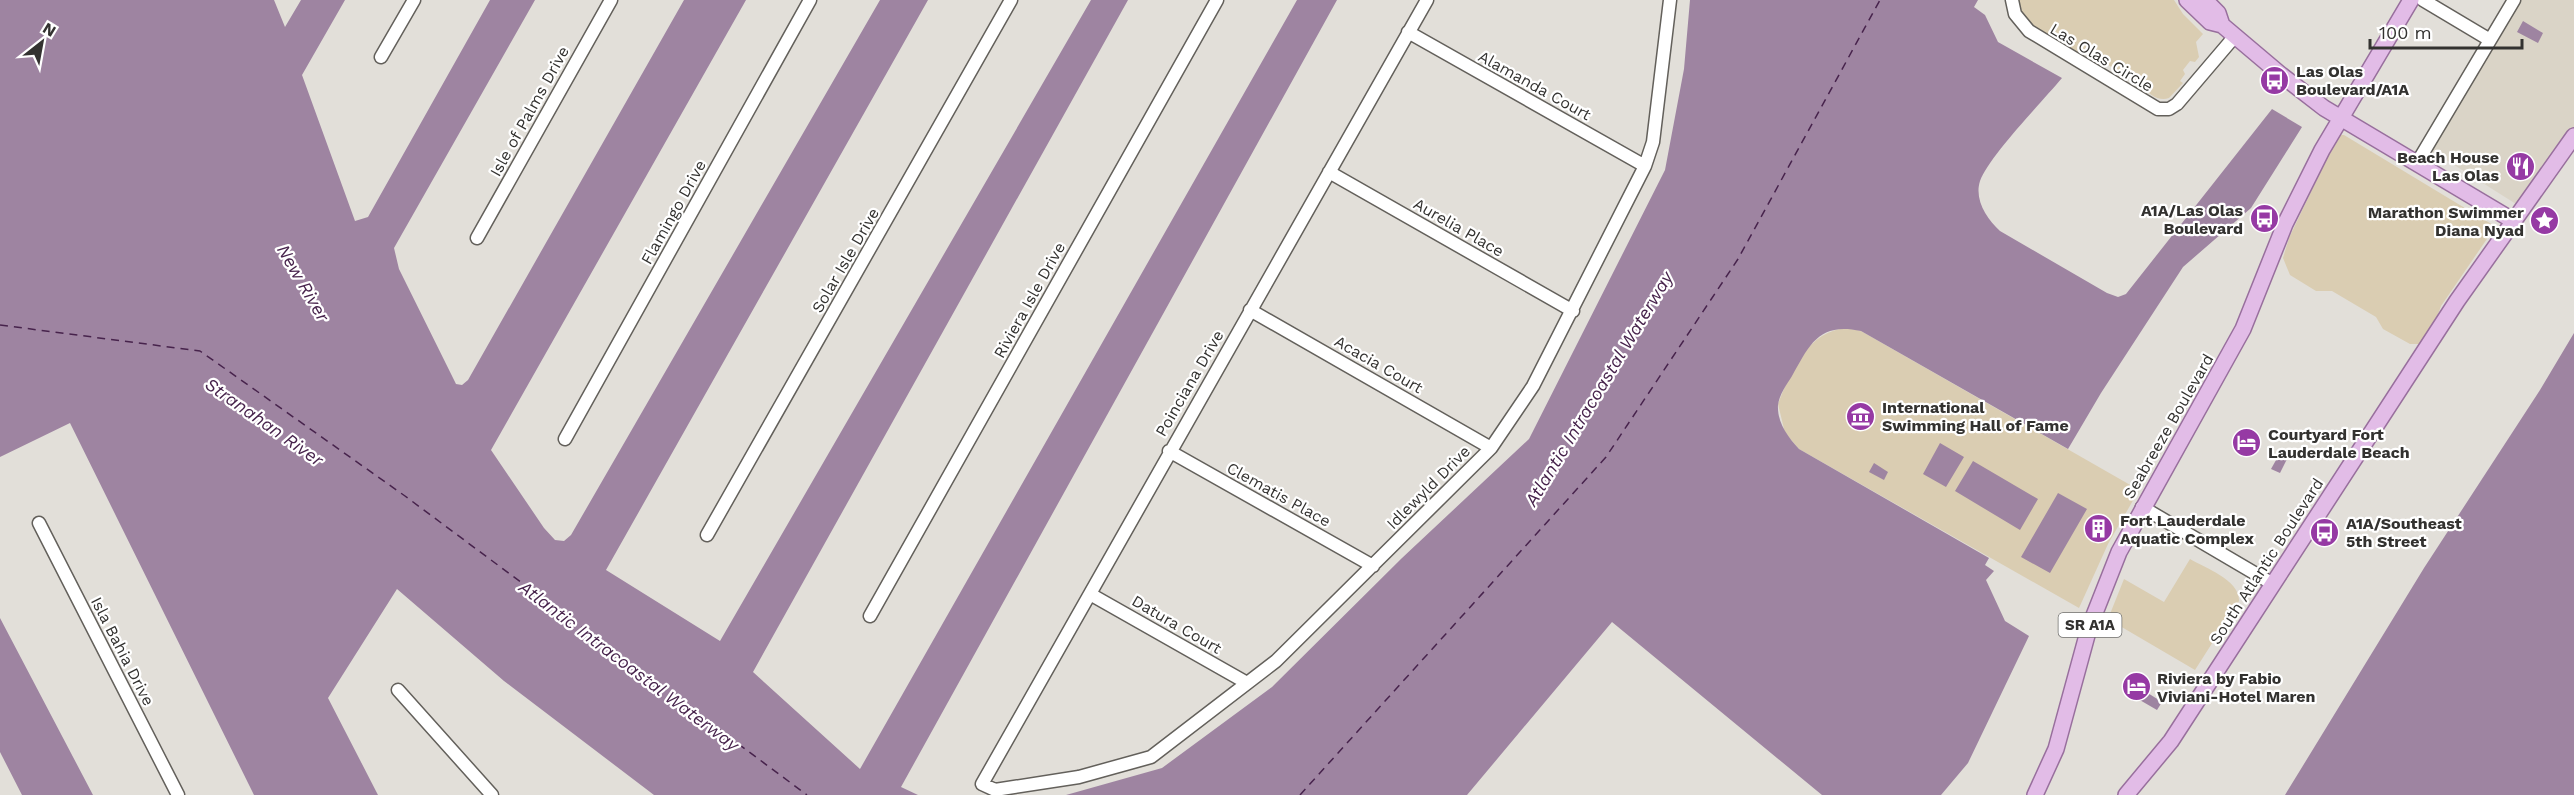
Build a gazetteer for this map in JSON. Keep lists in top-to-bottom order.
{
  "streets": {
    "main road": ["Seabreeze Boulevard", "South Atlantic Boulevard", "SR A1A"],
    "street": [
      "Las Olas Circle",
      "Alamanda Court",
      "Isle of Palms Drive",
      "Flamingo Drive",
      "Aurelia Place",
      "Solar Isle Drive",
      "Riviera Isle Drive",
      "Acacia Court",
      "Poinciana Drive",
      "Idlewyld Drive",
      "Clematis Place",
      "Datura Court",
      "Isla Bahia Drive"
    ]
  },
  "crossings": [
    ["Alamanda Court", "Poinciana Drive"],
    ["Alamanda Court", "Idlewyld Drive"],
    ["Aurelia Place", "Poinciana Drive"],
    ["Aurelia Place", "Idlewyld Drive"],
    ["Acacia Court", "Poinciana Drive"],
    ["Acacia Court", "Idlewyld Drive"],
    ["Poinciana Drive", "Idlewyld Drive"],
    ["Poinciana Drive", "Clematis Place"],
    ["Poinciana Drive", "Datura Court"],
    ["Seabreeze Boulevard", "SR A1A"],
    ["Idlewyld Drive", "Clematis Place"],
    ["Idlewyld Drive", "Datura Court"]
  ],
  "water": ["New River", "Atlantic Intracoastal Waterway", "Stranahan River"],
  "places": {
    "bus stop": ["Las Olas Boulevard/A1A", "A1A/Las Olas Boulevard", "A1A/Southeast 5th Street"],
    "restaurant": ["Beach House Las Olas"],
    "place": ["Marathon Swimmer Diana Nyad"],
    "museum": ["International Swimming Hall of Fame"],
    "hotel": ["Courtyard Fort Lauderdale Beach", "Riviera by Fabio Viviani-Hotel Maren"],
    "building": ["Fort Lauderdale Aquatic Complex"]
  },
  "scale_bar": "100 m",
  "north": "top right"
}
